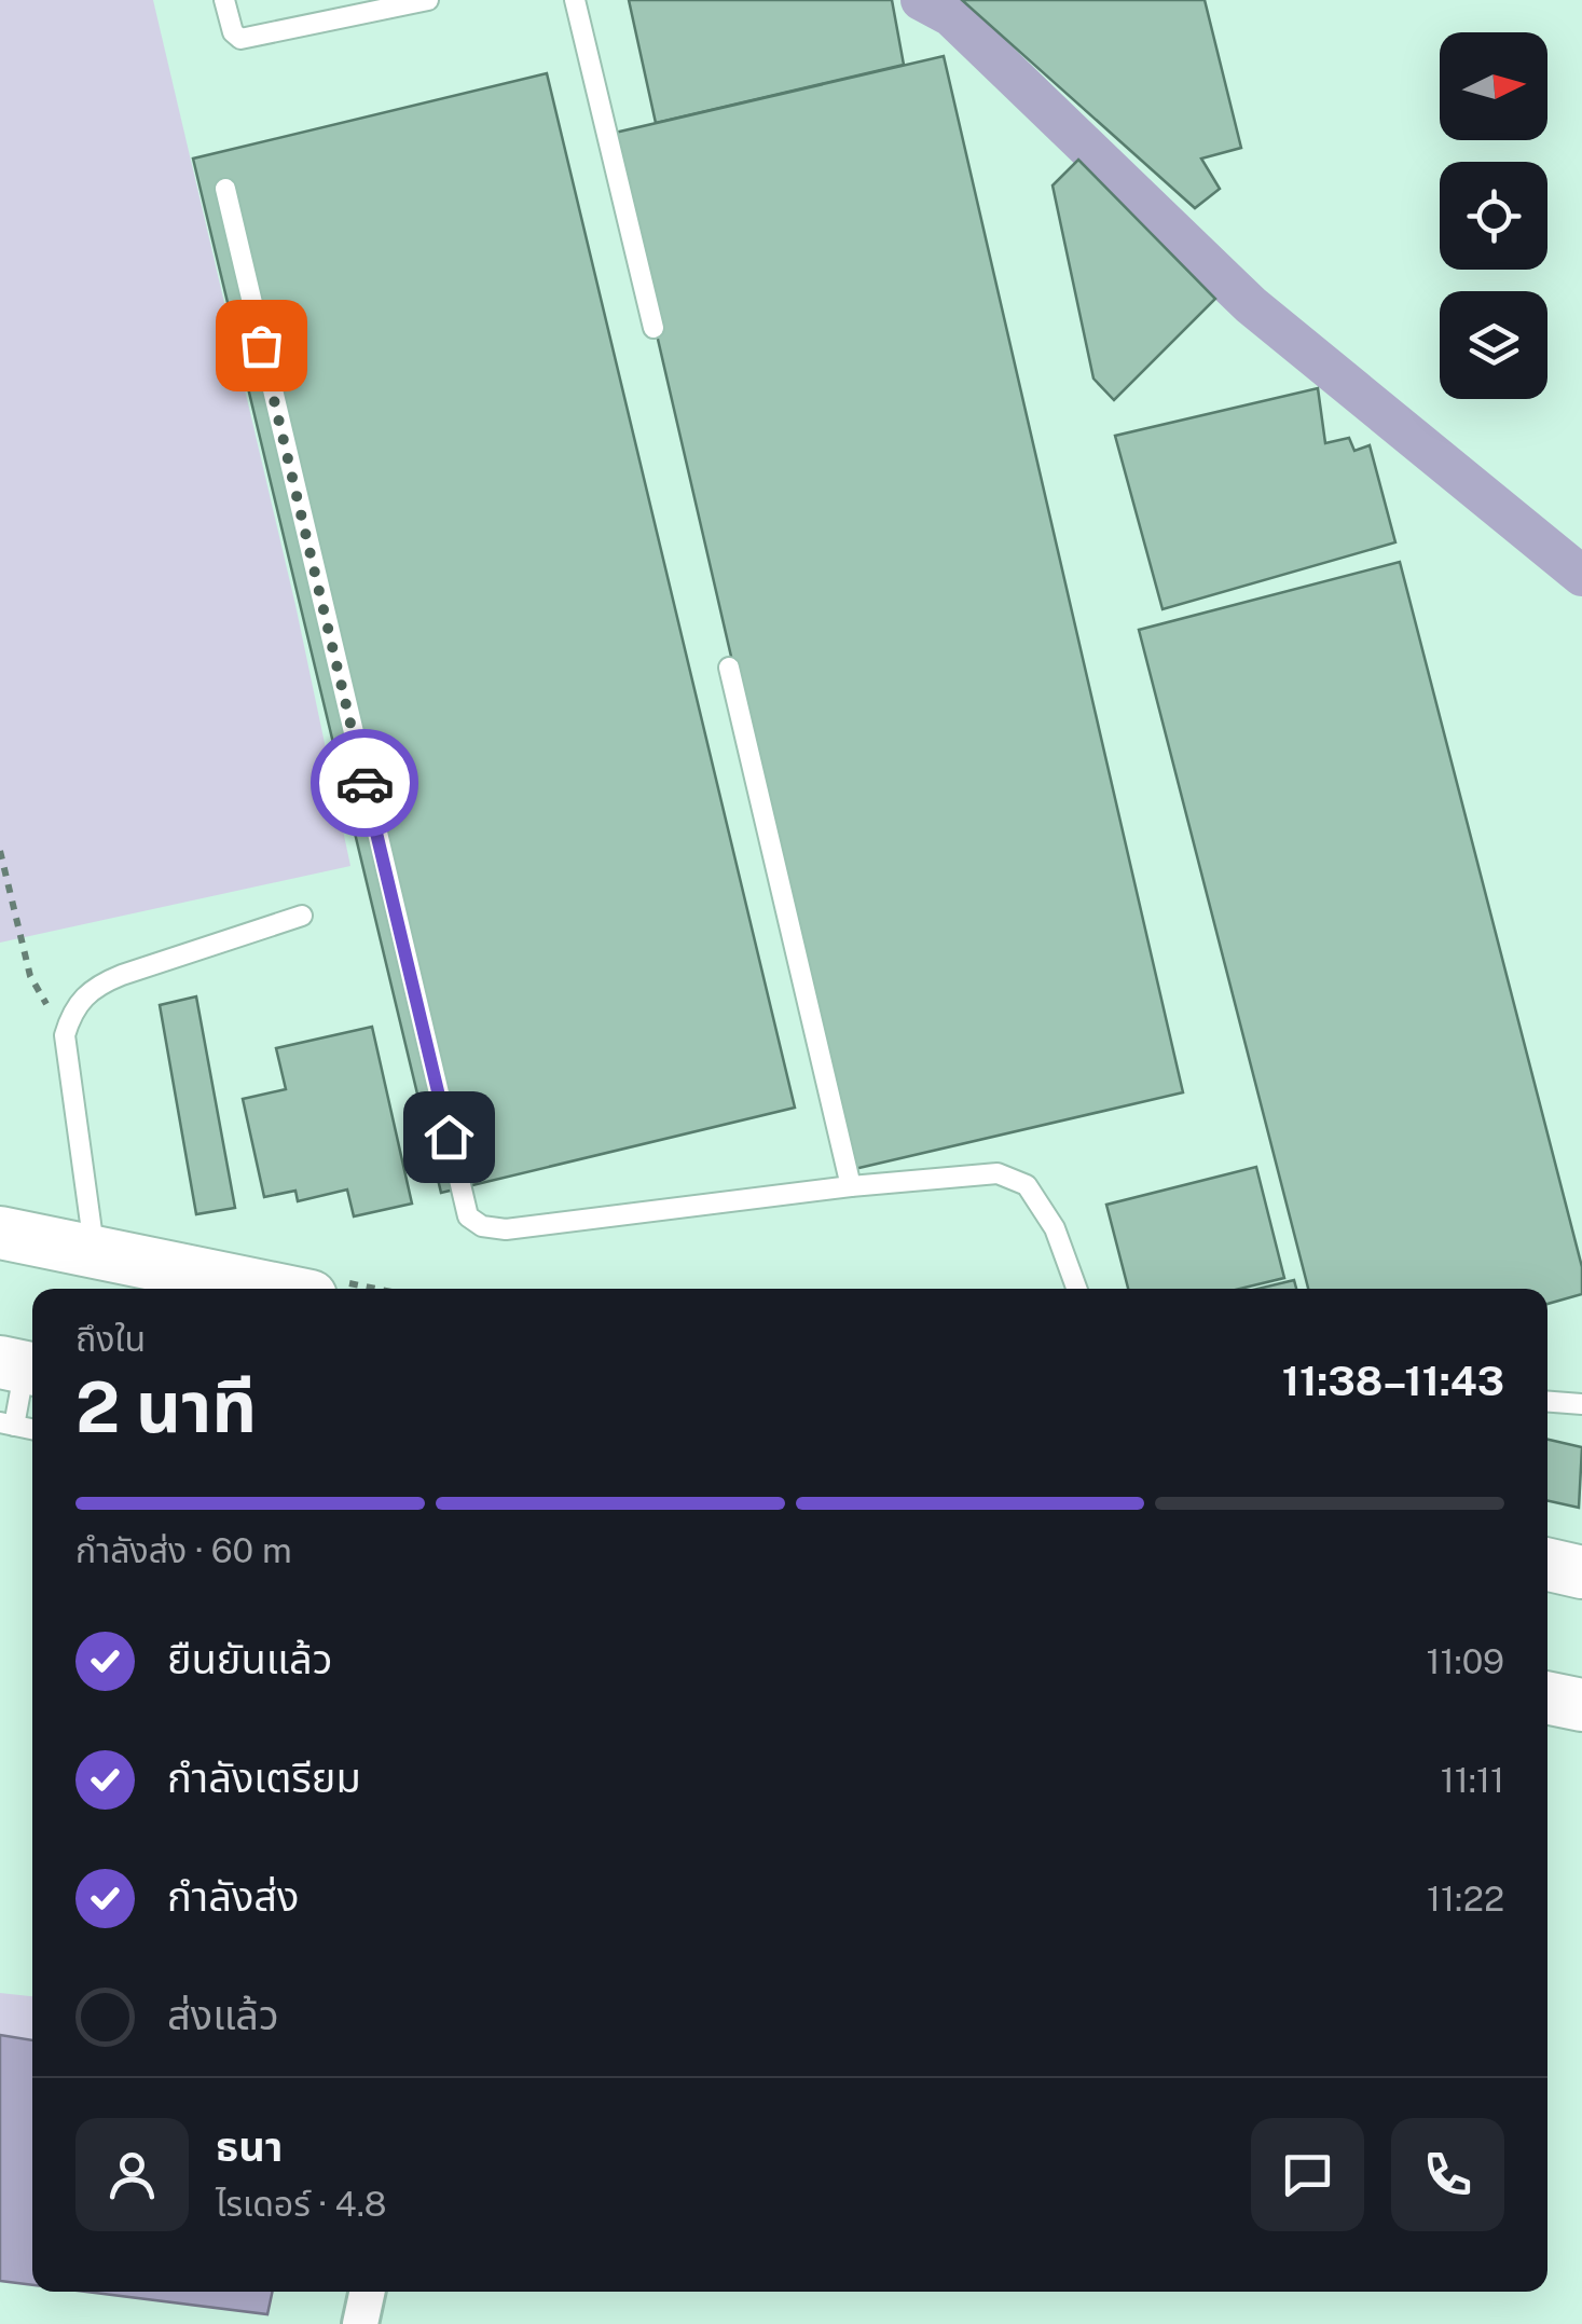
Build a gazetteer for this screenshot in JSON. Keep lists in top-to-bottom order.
{
  "north": "right",
  "page": {
    "heading": ["2 นาที", "ถึงใน", "11:38–11:43"],
    "panel": ["ธนา", "ไรเดอร์ · 4.8"],
    "bar": "กำลังส่ง · 60 m",
    "list": [
      ["ยืนยันแล้ว", "11:09"],
      ["กำลังเตรียม", "11:11"],
      ["กำลังส่ง", "11:22"],
      "ส่งแล้ว"
    ]
  }
}
